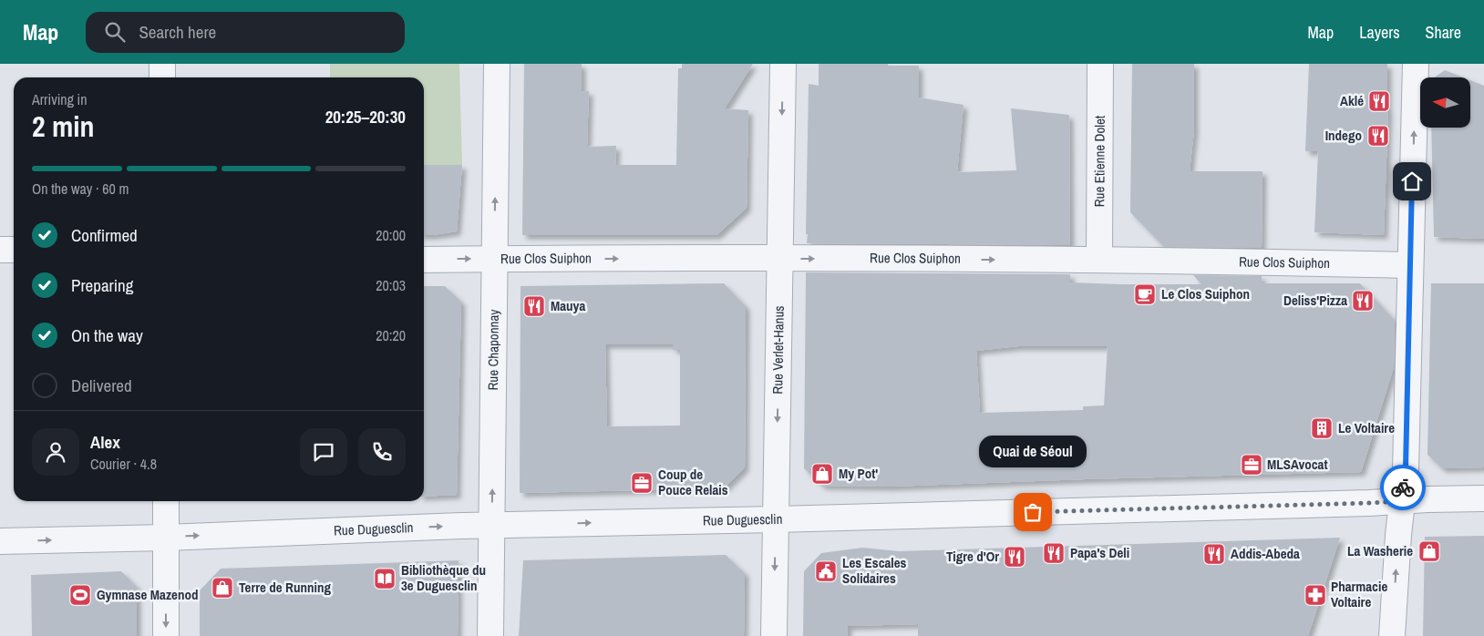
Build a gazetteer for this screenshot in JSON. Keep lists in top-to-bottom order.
{
  "streets": {
    "street": [
      "Rue Etienne Dolet",
      "Rue Clos Suiphon",
      "Rue Chaponnay",
      "Rue Verlet-Hanus",
      "Rue Duguesclin"
    ]
  },
  "crossings": [
    ["Rue Etienne Dolet", "Rue Clos Suiphon"],
    ["Rue Clos Suiphon", "Rue Chaponnay"],
    ["Rue Clos Suiphon", "Rue Verlet-Hanus"],
    ["Rue Chaponnay", "Rue Duguesclin"],
    ["Rue Verlet-Hanus", "Rue Duguesclin"]
  ],
  "one_way": [
    "Rue Clos Suiphon",
    "Rue Chaponnay",
    "Rue Verlet-Hanus",
    "Rue Duguesclin"
  ],
  "places": {
    "restaurant": [
      "Aklé",
      "Indego",
      "Deliss'Pizza",
      "Mauya",
      "Papa's Deli",
      "Addis-Abeda",
      "Tigre d'Or"
    ],
    "cafe": ["Le Clos Suiphon"],
    "building": ["Le Voltaire"],
    "office": ["MLSAvocat", "Coup de Pouce Relais"],
    "shop": ["My Pot'", "La Washerie", "Terre de Running"],
    "other": ["Quai de Séoul"],
    "public building": ["Les Escales Solidaires"],
    "library": ["Bibliothèque du 3e Duguesclin"],
    "sports": ["Gymnase Mazenod"],
    "pharmacy": ["Pharmacie Voltaire"]
  },
  "north": "left",
  "page": {
    "header": "Map",
    "search": "Search here",
    "nav": ["Map", "Layers", "Share"],
    "heading": ["2 min", "Arriving in", "20:25–20:30"],
    "panel": ["Alex", "Courier · 4.8"],
    "bar": "On the way · 60 m",
    "list": [
      ["Confirmed", "20:00"],
      ["Preparing", "20:03"],
      ["On the way", "20:20"],
      "Delivered"
    ],
    "bubble": "Quai de Séoul"
  }
}
